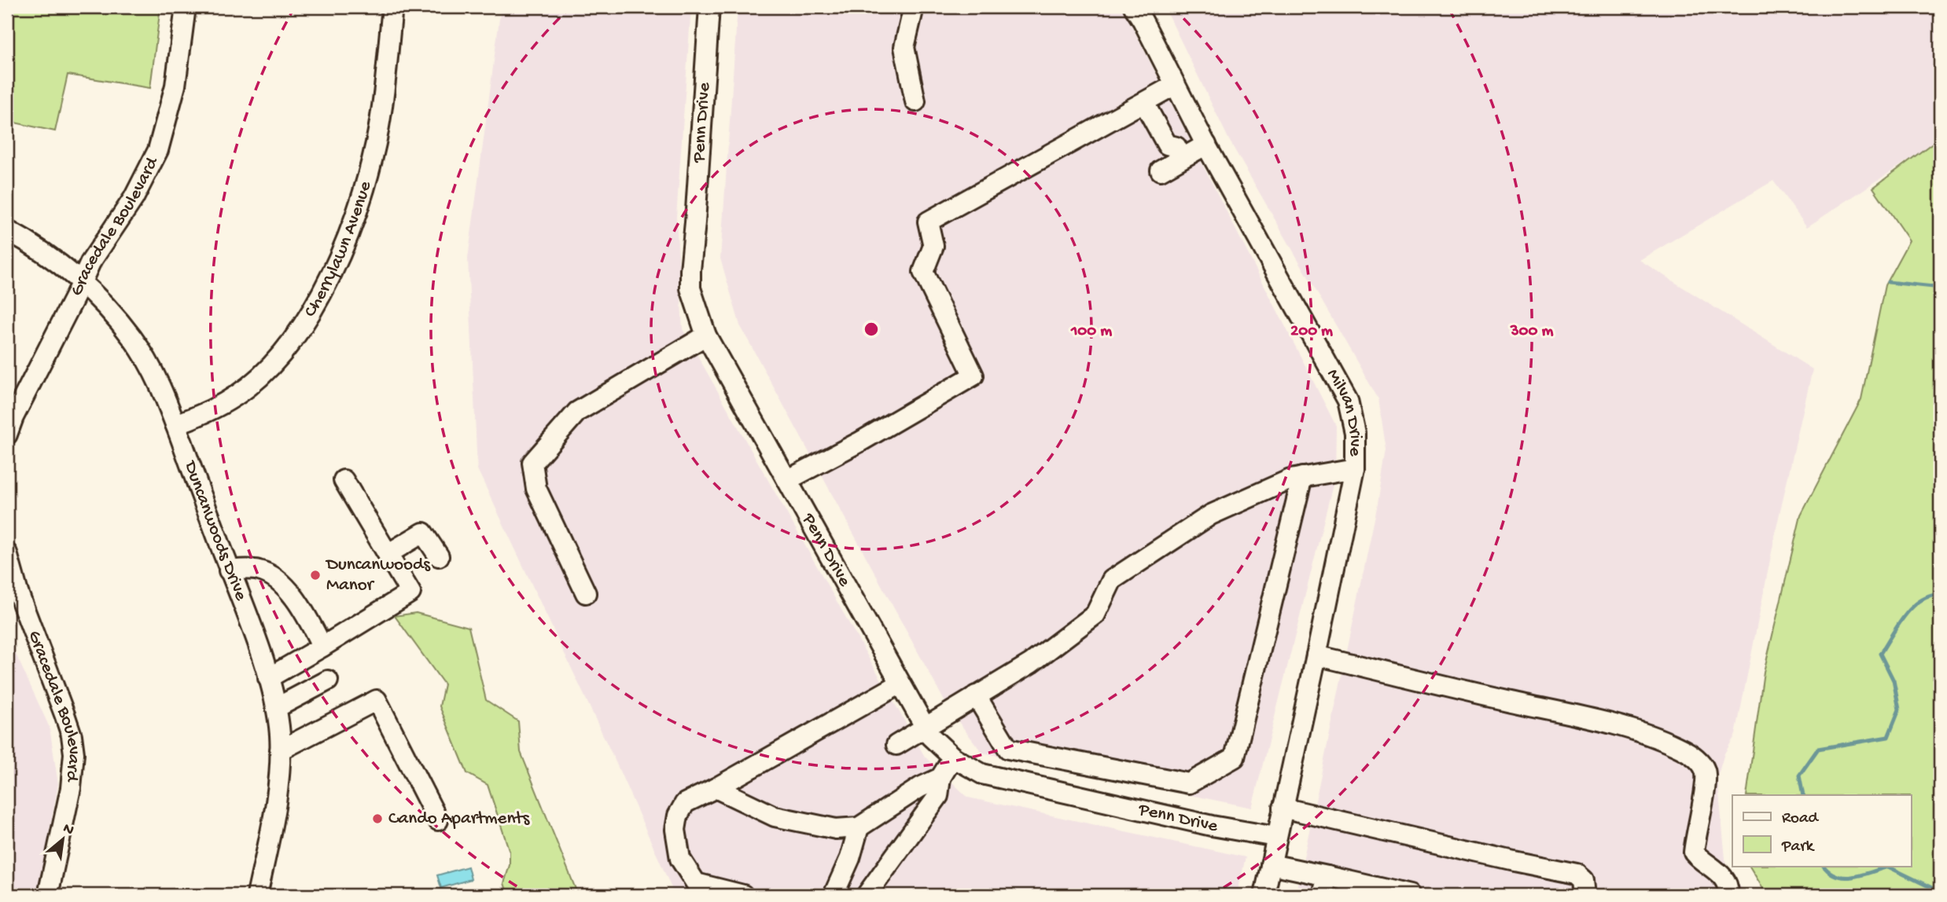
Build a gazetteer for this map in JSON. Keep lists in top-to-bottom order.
{
  "streets": {
    "street": [
      "Penn Drive",
      "Gracedale Boulevard",
      "Cherrylawn Avenue",
      "Milvan Drive",
      "Duncanwoods Drive"
    ]
  },
  "crossings": [
    ["Penn Drive", "Milvan Drive"],
    ["Gracedale Boulevard", "Duncanwoods Drive"],
    ["Cherrylawn Avenue", "Duncanwoods Drive"]
  ],
  "places": ["Duncanwoods Manor", "Cando Apartments"],
  "legend": ["Road", "Park"],
  "north": "top right",
  "rings": ["100 m", "200 m", "300 m"]
}
